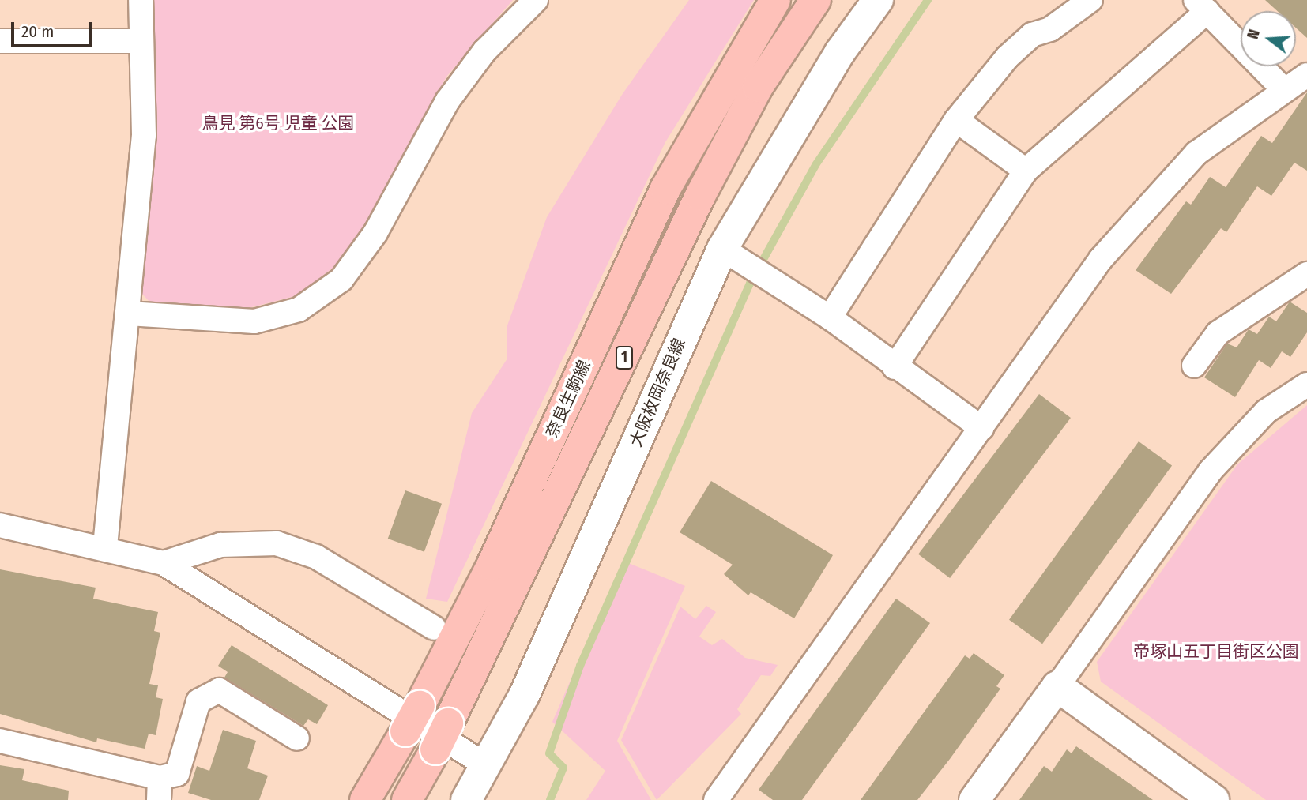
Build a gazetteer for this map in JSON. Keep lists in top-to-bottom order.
{
  "streets": {
    "main road": ["1", "大阪枚岡奈良線", "奈良生駒線"]
  },
  "parks": ["鳥見 第6号 児童 公園", "帝塚山五丁目街区公園"],
  "scale_bar": "20 m",
  "north": "left"
}
